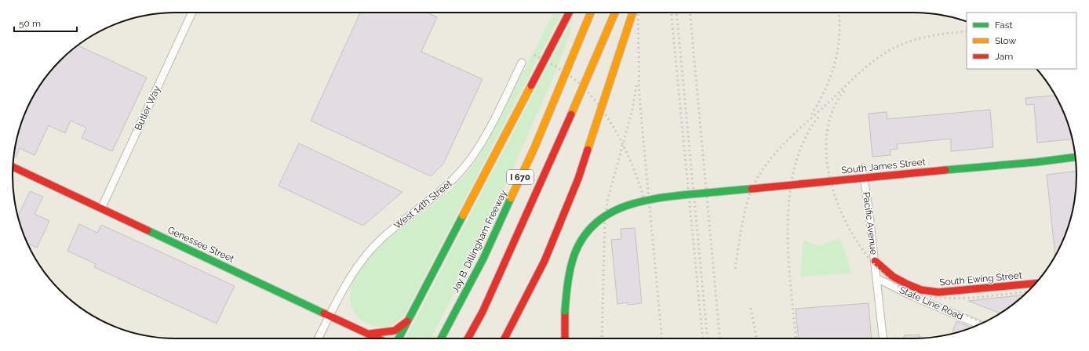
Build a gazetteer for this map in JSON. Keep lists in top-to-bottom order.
{
  "streets": {
    "main road": [
      "South James Street",
      "I 670",
      "Jay B. Dillingham Freeway",
      "Genessee Street",
      "South Ewing Street"
    ],
    "street": [
      "Butler Way",
      "West 14th Street",
      "Pacific Avenue",
      "State Line Road"
    ]
  },
  "crossings": [
    ["Butler Way", "Genessee Street"],
    ["West 14th Street", "Genessee Street"],
    ["Pacific Avenue", "South Ewing Street"],
    ["Pacific Avenue", "State Line Road"]
  ],
  "legend": ["Fast", "Slow", "Jam"],
  "scale_bar": "50 m"
}
